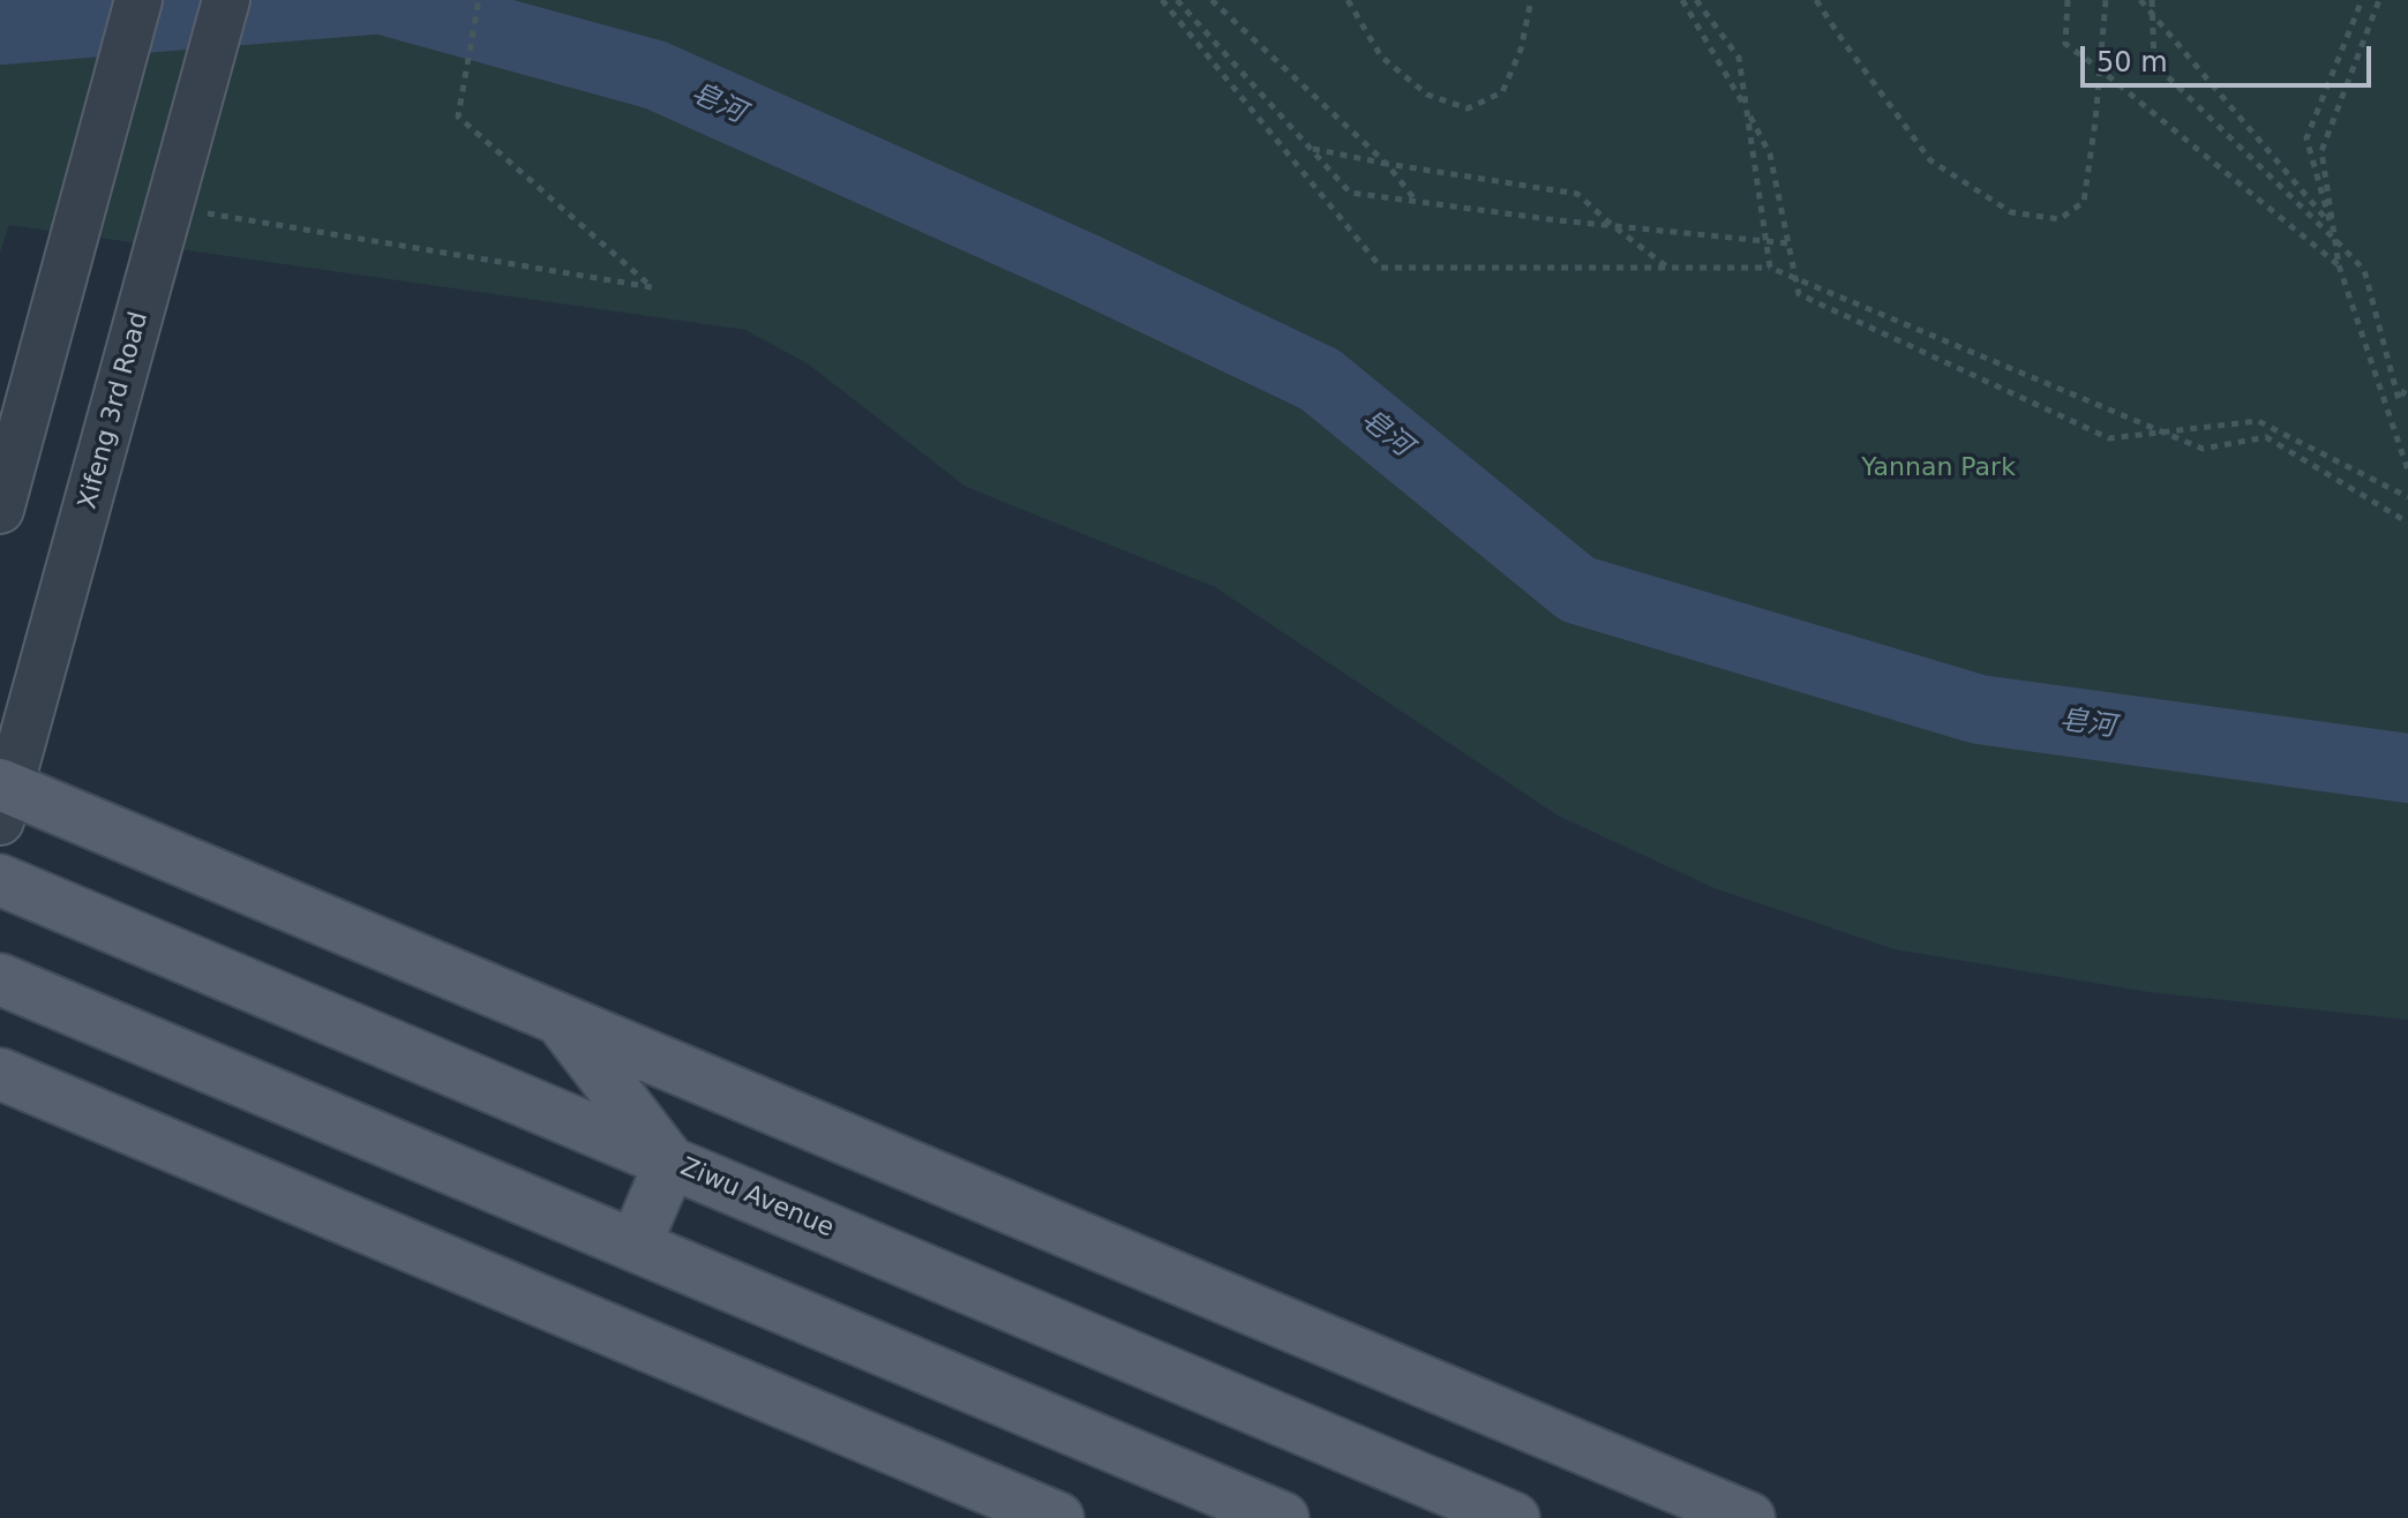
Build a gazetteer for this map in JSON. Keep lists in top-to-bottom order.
{
  "streets": {
    "main road": ["Ziwu Avenue"],
    "street": ["Xifeng 3rd Road"]
  },
  "water": ["皂河"],
  "parks": ["Yannan Park"],
  "scale_bar": "50 m"
}
